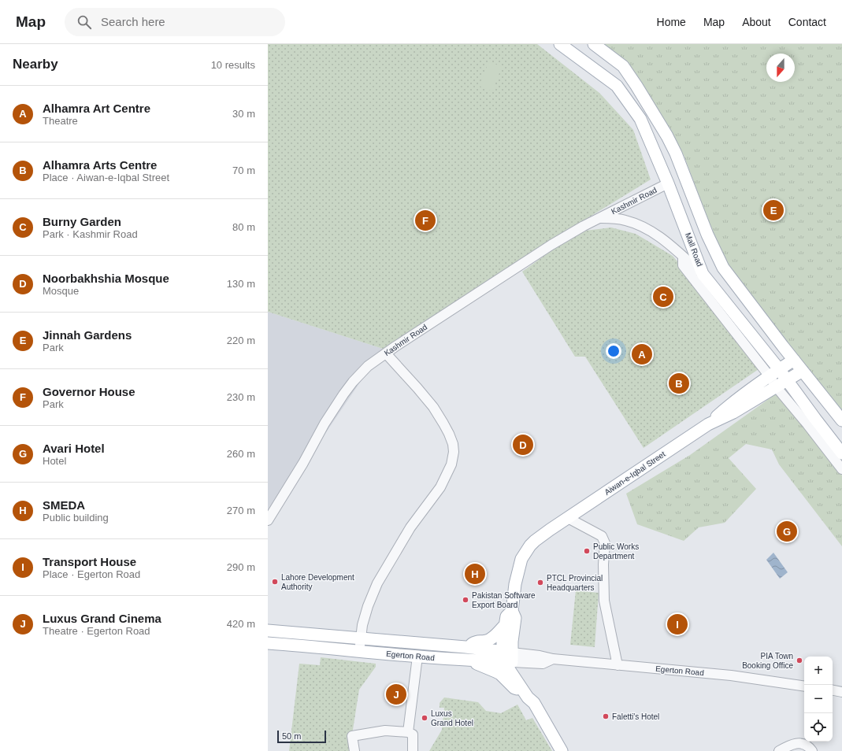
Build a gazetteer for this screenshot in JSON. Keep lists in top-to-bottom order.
{
  "streets": {
    "main road": ["Mall Road", "Aiwan-e-Iqbal Street", "Egerton Road"],
    "street": ["Kashmir Road"]
  },
  "crossings": [
    ["Kashmir Road", "Mall Road"],
    ["Mall Road", "Aiwan-e-Iqbal Street"],
    ["Aiwan-e-Iqbal Street", "Egerton Road"]
  ],
  "places": [
    "Public Works Department",
    "Lahore Development Authority",
    "PTCL Provincial Headquarters",
    "Pakistan Software Export Board",
    "PIA Town Booking Office",
    "Faletti's Hotel",
    "Luxus Grand Hotel"
  ],
  "scale_bar": "50 m",
  "north": "bottom",
  "page": {
    "header": "Map",
    "search": "Search here",
    "nav": [
      "Home",
      "Map",
      "About",
      "Contact"
    ],
    "heading": ["Nearby", "10 results"],
    "list": [
      {
        "mark": "A",
        "name": "Alhamra Art Centre",
        "note": "Theatre",
        "value": "30 m"
      },
      {
        "mark": "B",
        "name": "Alhamra Arts Centre",
        "note": "Place · Aiwan-e-Iqbal Street",
        "value": "70 m"
      },
      {
        "mark": "C",
        "name": "Burny Garden",
        "note": "Park · Kashmir Road",
        "value": "80 m"
      },
      {
        "mark": "D",
        "name": "Noorbakhshia Mosque",
        "note": "Mosque",
        "value": "130 m"
      },
      {
        "mark": "E",
        "name": "Jinnah Gardens",
        "note": "Park",
        "value": "220 m"
      },
      {
        "mark": "F",
        "name": "Governor House",
        "note": "Park",
        "value": "230 m"
      },
      {
        "mark": "G",
        "name": "Avari Hotel",
        "note": "Hotel",
        "value": "260 m"
      },
      {
        "mark": "H",
        "name": "SMEDA",
        "note": "Public building",
        "value": "270 m"
      },
      {
        "mark": "I",
        "name": "Transport House",
        "note": "Place · Egerton Road",
        "value": "290 m"
      },
      {
        "mark": "J",
        "name": "Luxus Grand Cinema",
        "note": "Theatre · Egerton Road",
        "value": "420 m"
      }
    ],
    "pins": [
      "E",
      "F",
      "C",
      "A",
      "B",
      "D",
      "G",
      "H",
      "I",
      "J"
    ],
    "map_buttons": ["+", "−"],
    "scale": "50 m"
  }
}
